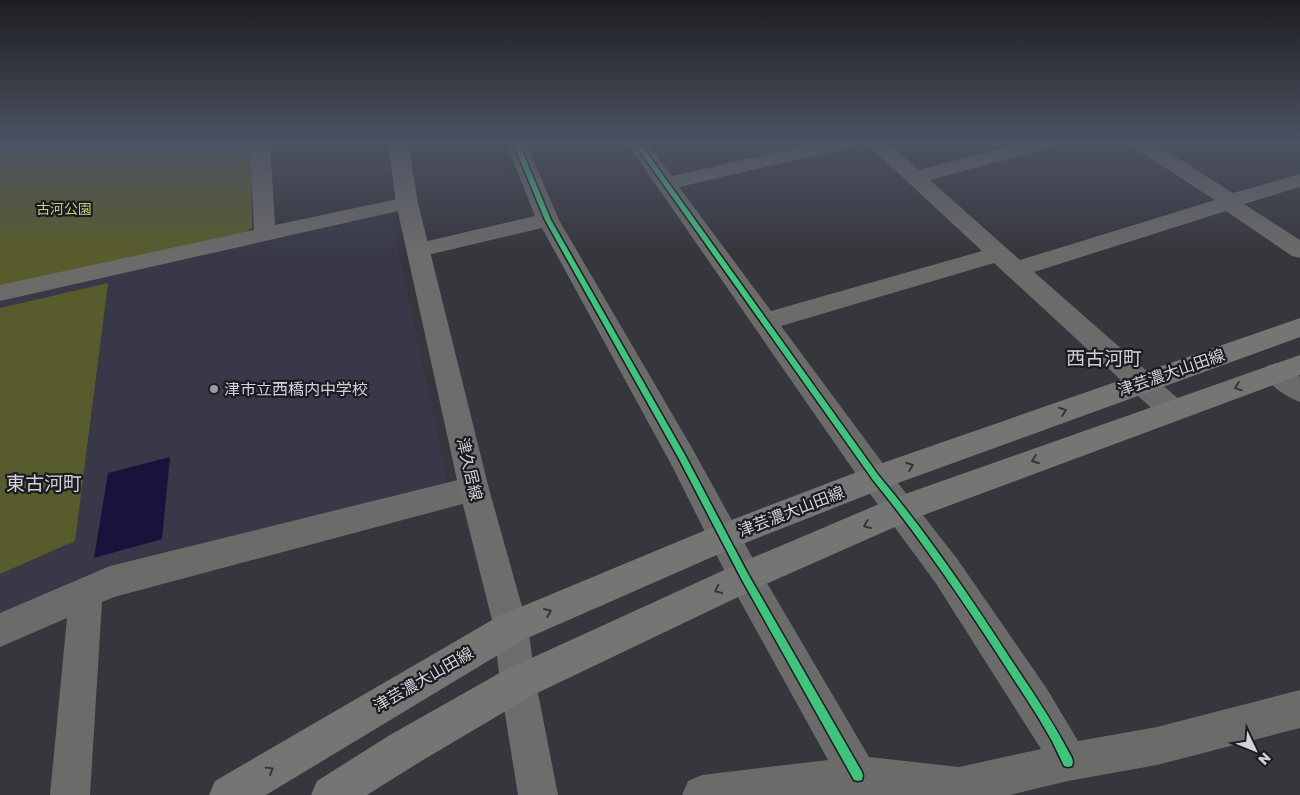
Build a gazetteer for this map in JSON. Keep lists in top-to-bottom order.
{
  "streets": {
    "main road": ["津芸濃大山田線", "津久居線"]
  },
  "crossings": [
    ["津芸濃大山田線", "津久居線"]
  ],
  "districts": ["西古河町", "東古河町"],
  "parks": ["古河公園"],
  "places": ["津市立西橋内中学校"],
  "north": "bottom right"
}
